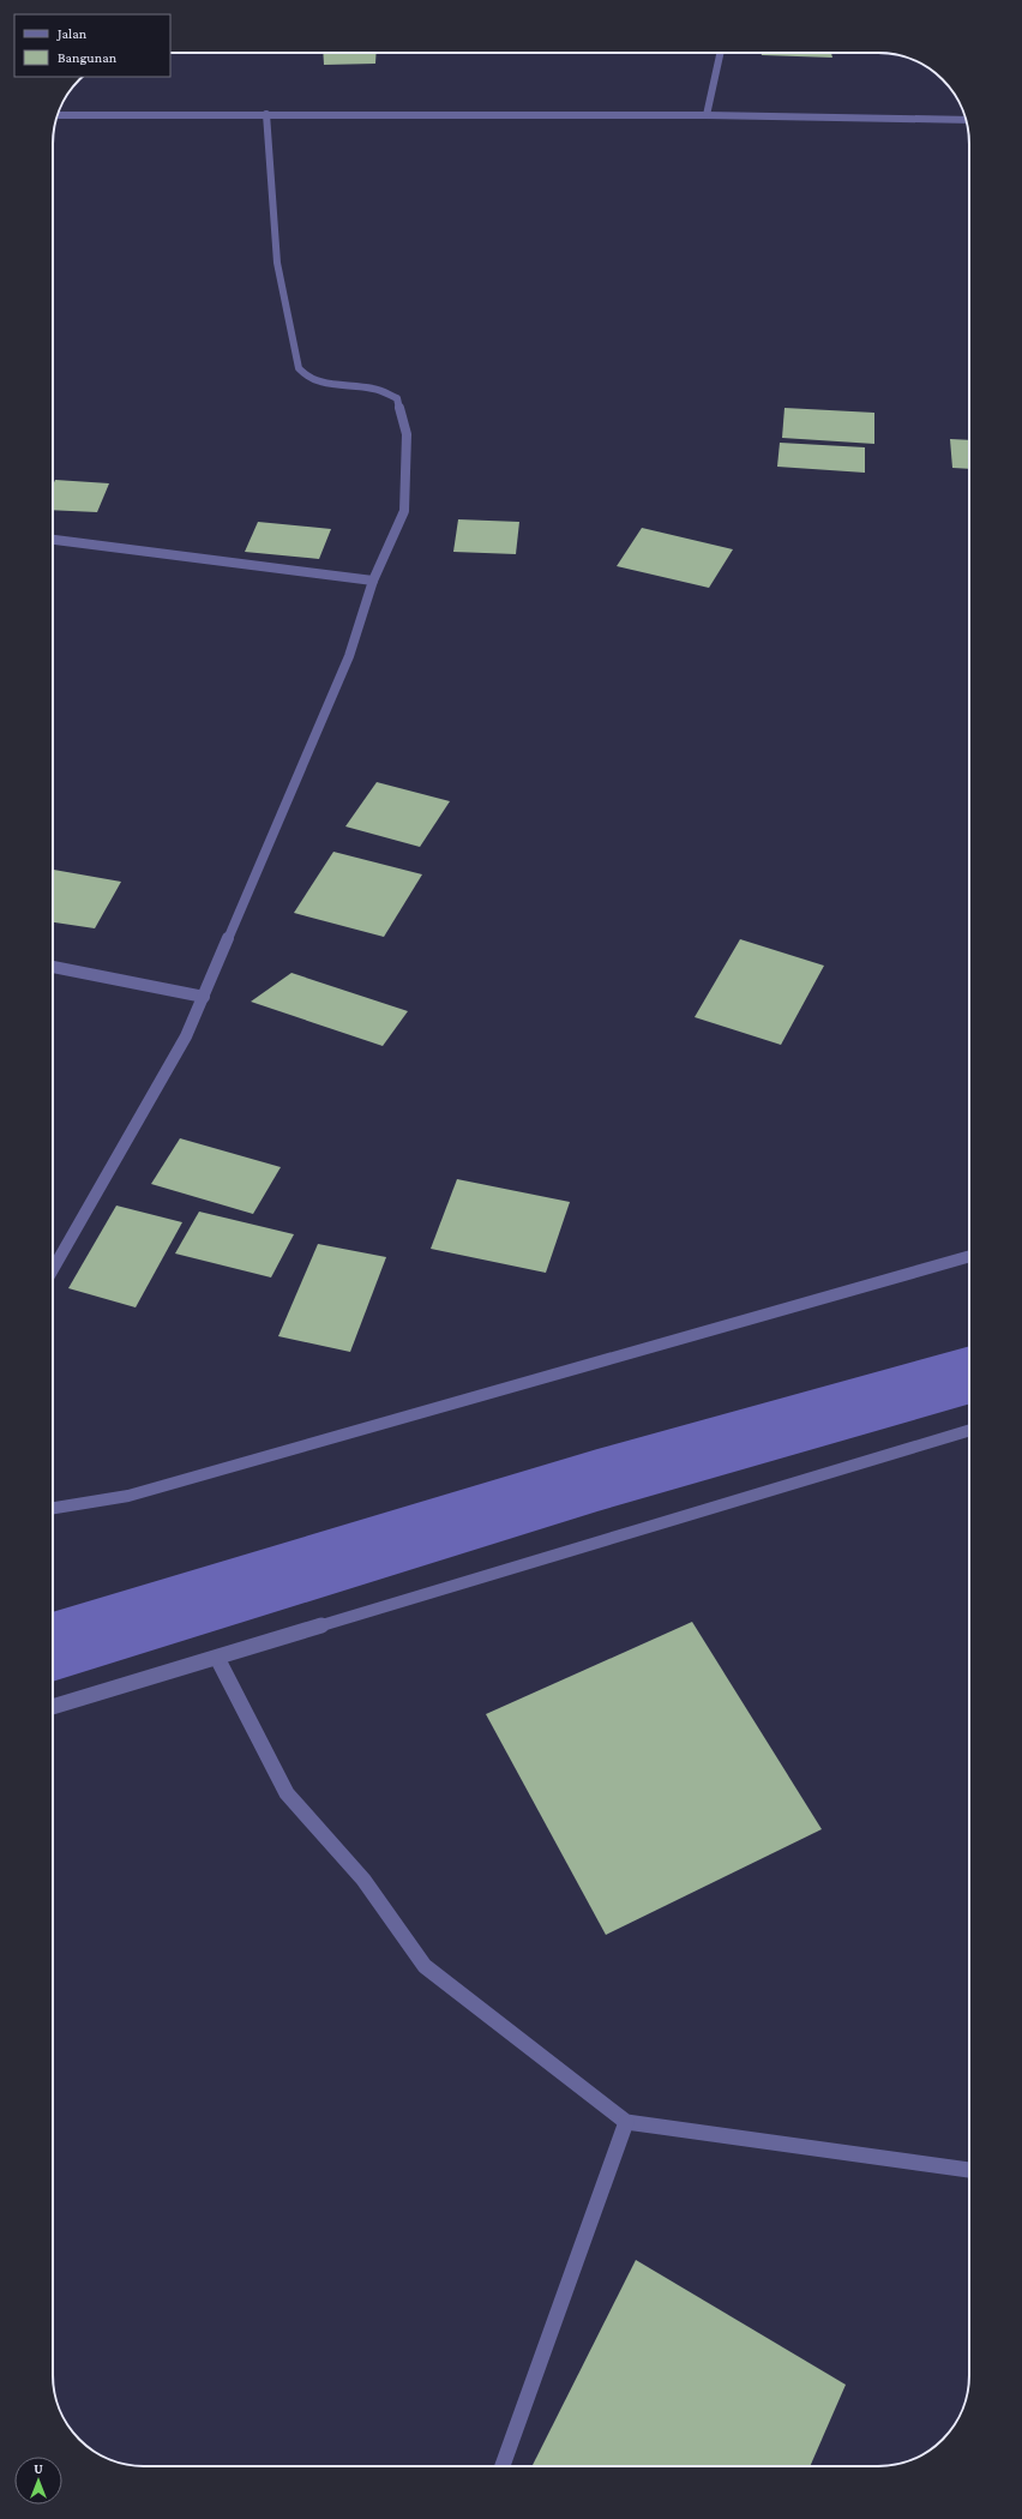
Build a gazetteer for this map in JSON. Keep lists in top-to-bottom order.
{
  "legend": ["Jalan", "Bangunan"],
  "north": "top"
}
